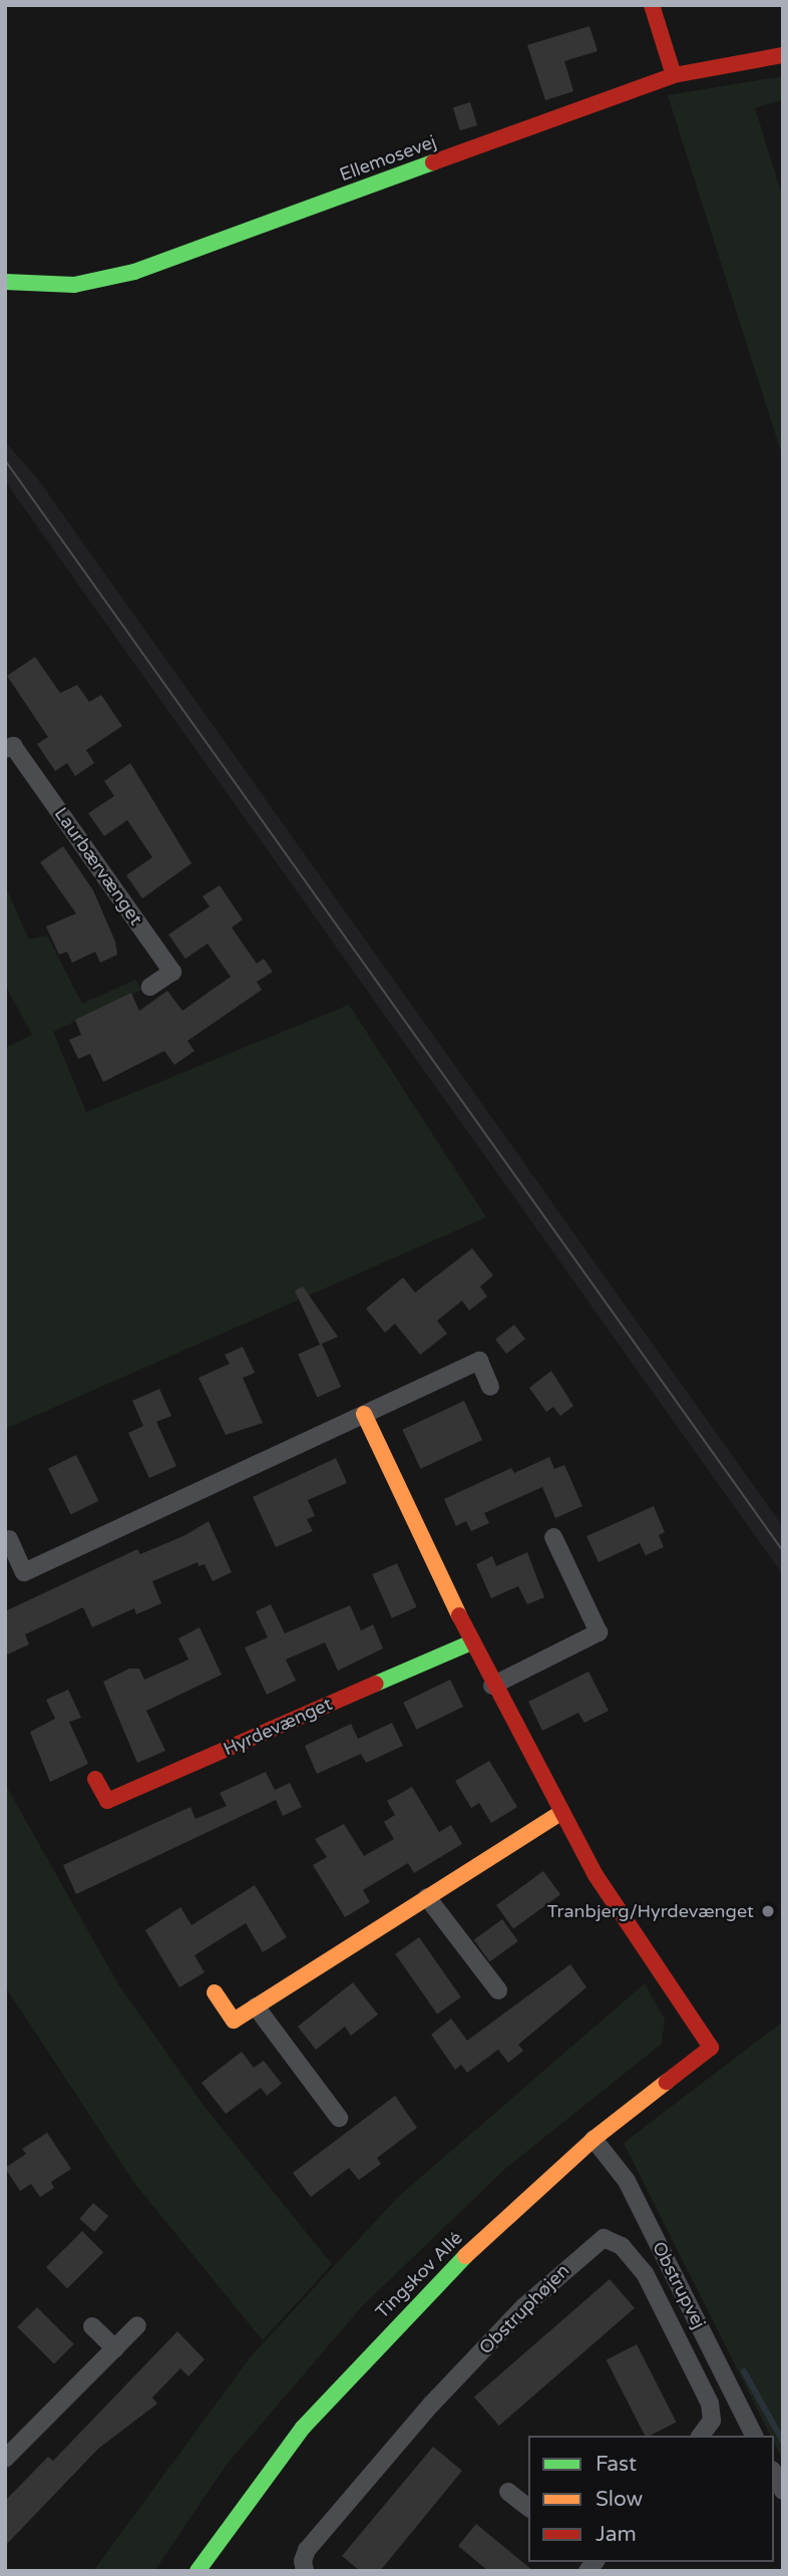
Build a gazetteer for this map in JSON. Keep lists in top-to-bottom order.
{
  "streets": {
    "street": [
      "Ellemosevej",
      "Laurbærvænget",
      "Hyrdevænget",
      "Tingskov Allé",
      "Obstrupvej",
      "Obstruphøjen"
    ]
  },
  "crossings": [
    ["Tingskov Allé", "Obstrupvej"]
  ],
  "places": ["Tranbjerg/Hyrdevænget"],
  "legend": ["Fast", "Slow", "Jam"]
}
